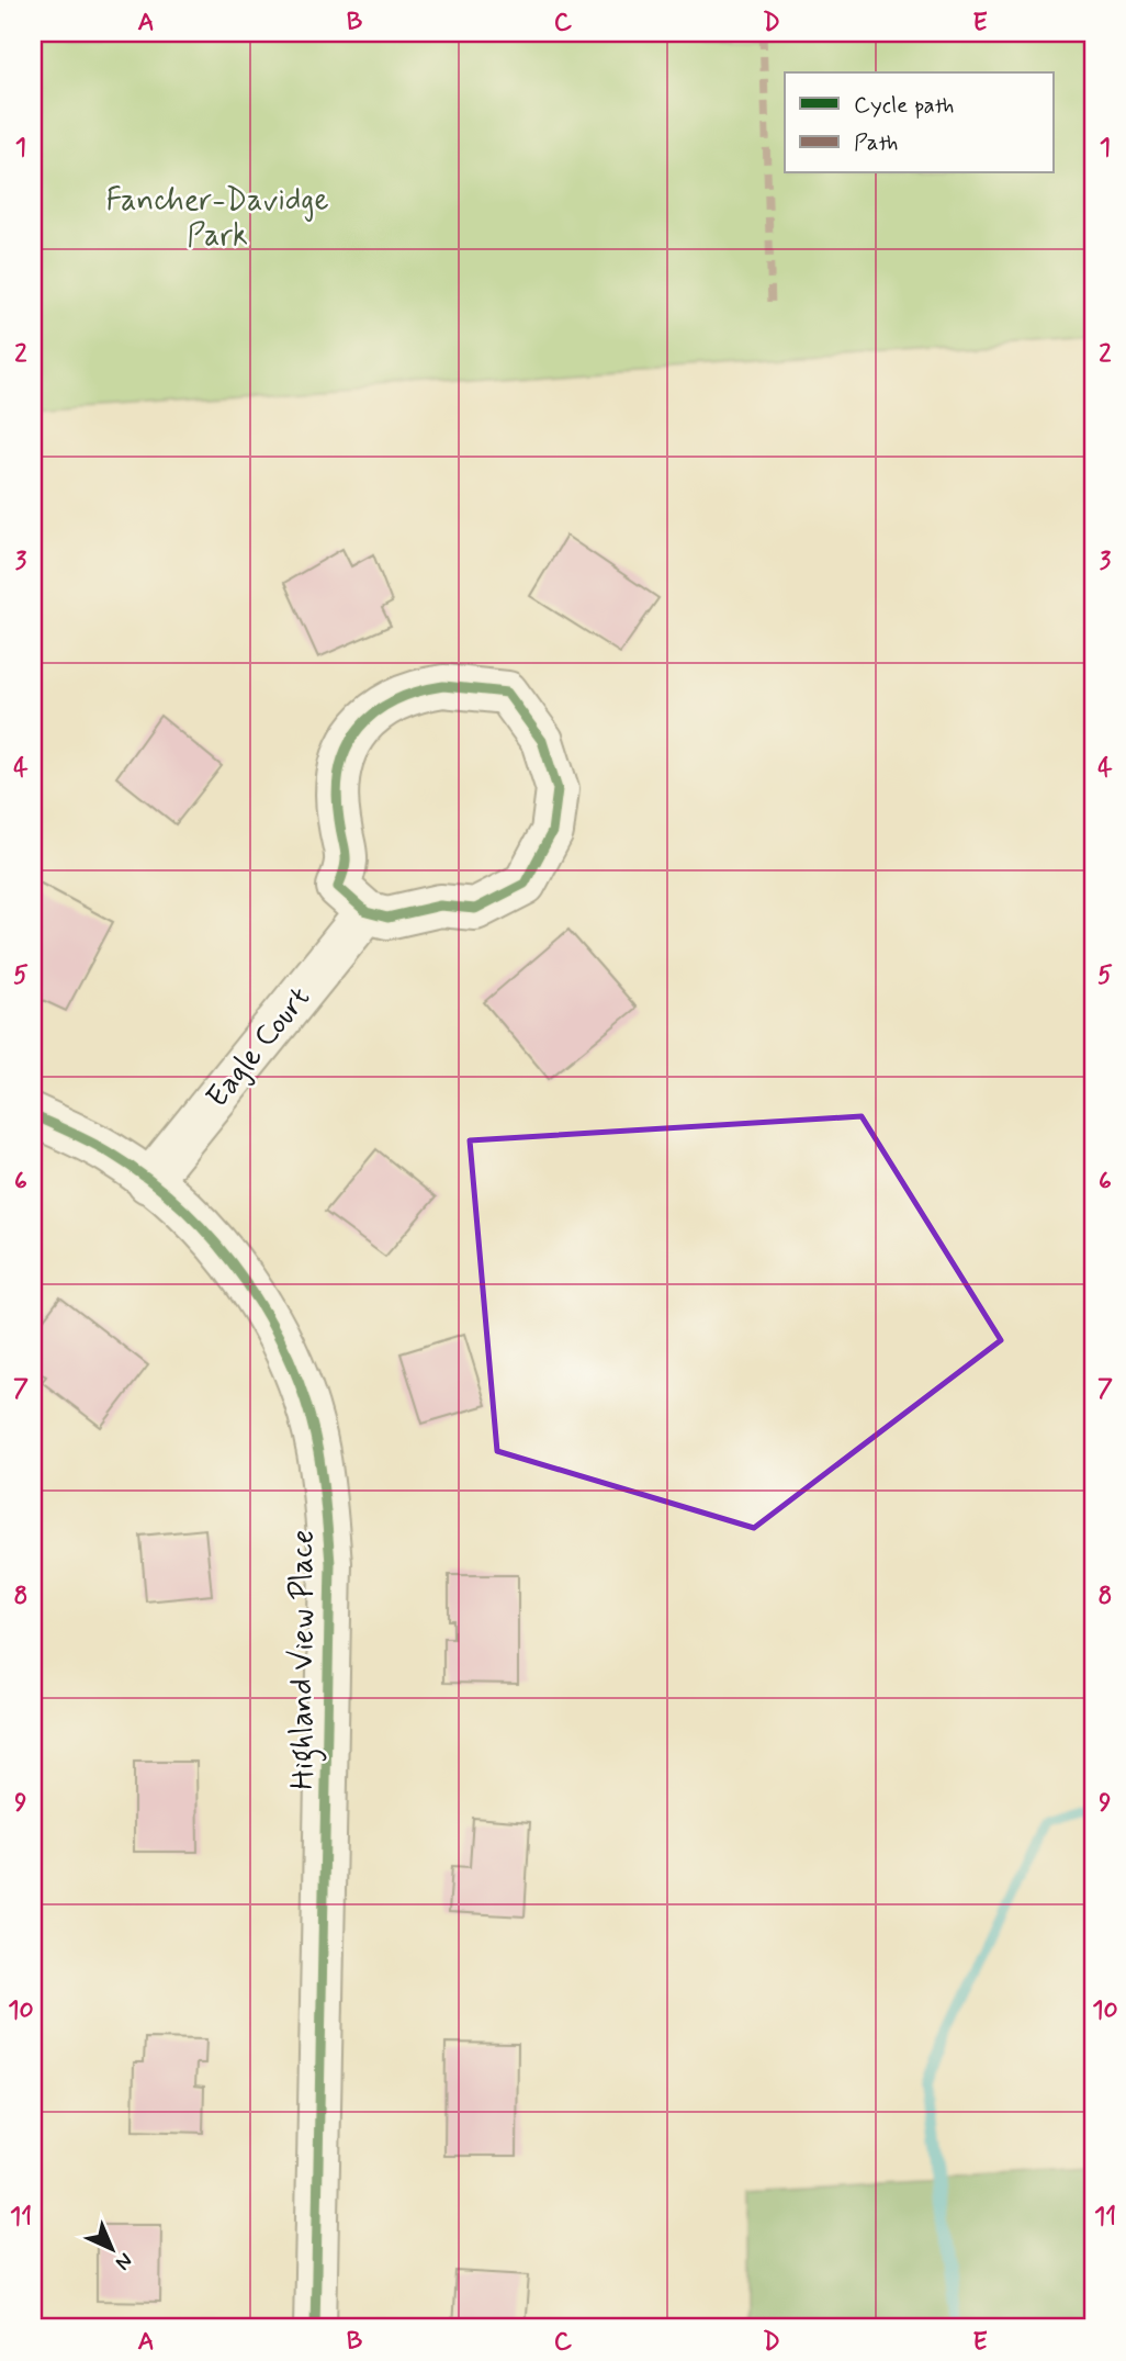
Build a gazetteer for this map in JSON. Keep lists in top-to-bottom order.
{
  "streets": {
    "street": ["Eagle Court", "Highland View Place"]
  },
  "crossings": [
    ["Eagle Court", "Highland View Place"]
  ],
  "parks": ["Fancher-Davidge Park"],
  "legend": ["Cycle path", "Path"],
  "north": "bottom right",
  "grid": {
    "columns": [
      "A",
      "B",
      "C",
      "D",
      "E"
    ],
    "rows": [
      "1",
      "2",
      "3",
      "4",
      "5",
      "6",
      "7",
      "8",
      "9",
      "10",
      "11"
    ]
  }
}
